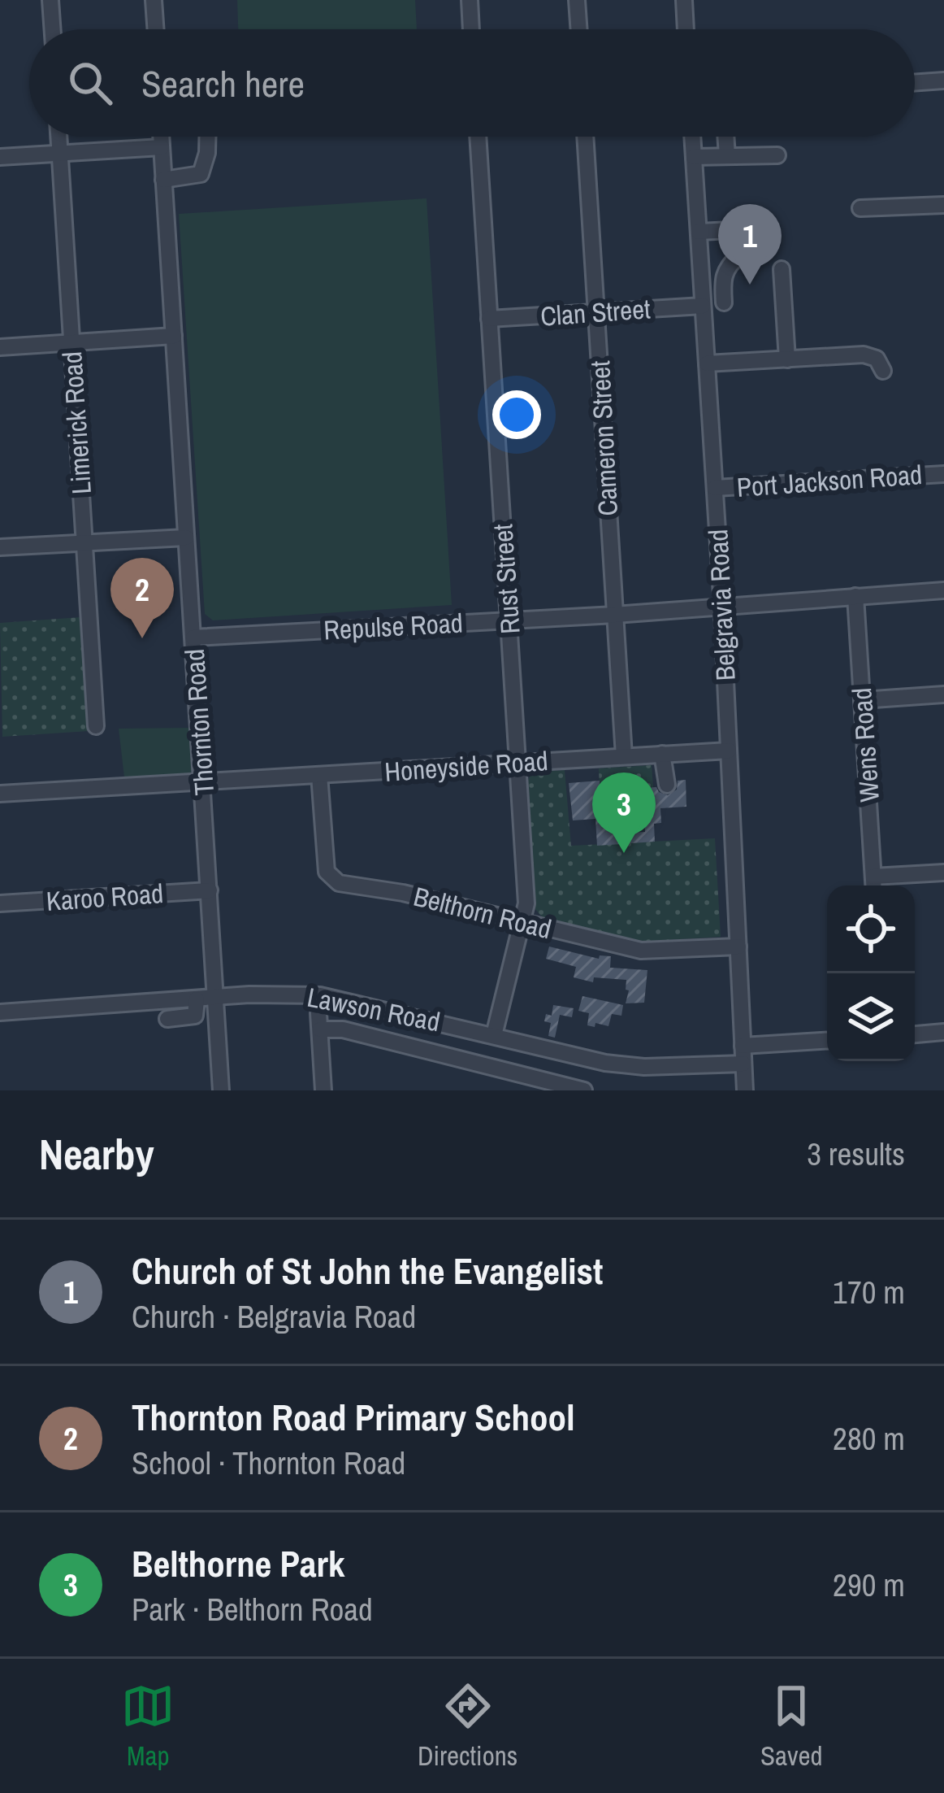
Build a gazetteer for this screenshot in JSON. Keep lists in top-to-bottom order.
{
  "streets": {
    "street": [
      "Clan Street",
      "Limerick Road",
      "Cameron Street",
      "Port Jackson Road",
      "Rust Street",
      "Belgravia Road",
      "Repulse Road",
      "Thornton Road",
      "Wens Road",
      "Honeyside Road",
      "Karoo Road",
      "Belthorn Road",
      "Lawson Road"
    ]
  },
  "crossings": [
    ["Clan Street", "Cameron Street"],
    ["Clan Street", "Rust Street"],
    ["Clan Street", "Belgravia Road"],
    ["Cameron Street", "Repulse Road"],
    ["Cameron Street", "Honeyside Road"],
    ["Port Jackson Road", "Belgravia Road"],
    ["Rust Street", "Repulse Road"],
    ["Rust Street", "Honeyside Road"],
    ["Rust Street", "Belthorn Road"],
    ["Rust Street", "Lawson Road"],
    ["Belgravia Road", "Repulse Road"],
    ["Belgravia Road", "Honeyside Road"],
    ["Belgravia Road", "Belthorn Road"],
    ["Belgravia Road", "Lawson Road"],
    ["Repulse Road", "Thornton Road"],
    ["Repulse Road", "Wens Road"],
    ["Thornton Road", "Honeyside Road"],
    ["Thornton Road", "Karoo Road"],
    ["Thornton Road", "Lawson Road"],
    ["Honeyside Road", "Belthorn Road"]
  ],
  "page": {
    "search": "Search here",
    "pins": ["1", "2", "3"],
    "heading": ["Nearby", "3 results"],
    "list": [
      {
        "mark": "1",
        "name": "Church of St John the Evangelist",
        "note": "Church · Belgravia Road",
        "value": "170 m"
      },
      {
        "mark": "2",
        "name": "Thornton Road Primary School",
        "note": "School · Thornton Road",
        "value": "280 m"
      },
      {
        "mark": "3",
        "name": "Belthorne Park",
        "note": "Park · Belthorn Road",
        "value": "290 m"
      }
    ],
    "nav": ["Map", "Directions", "Saved"]
  }
}
